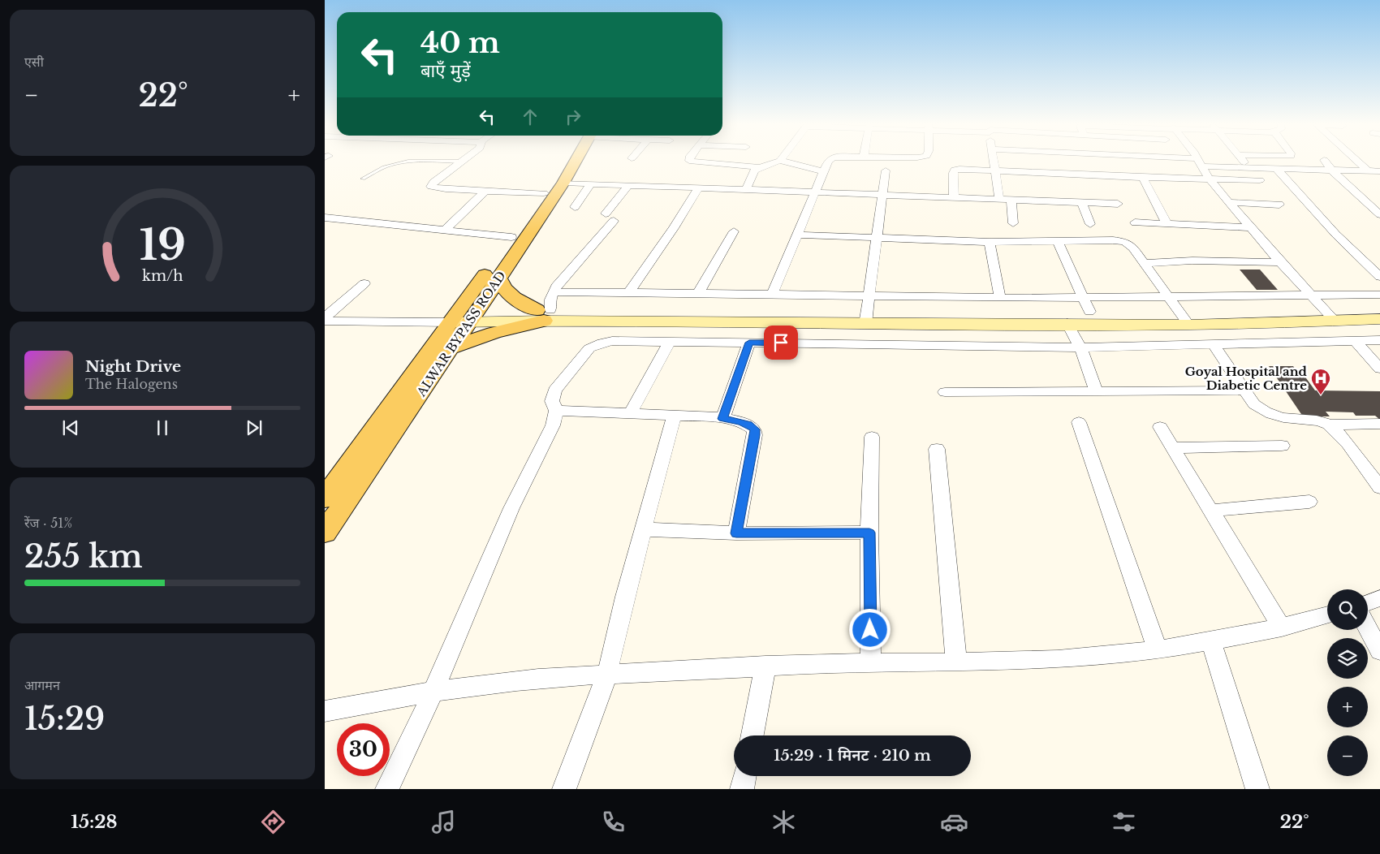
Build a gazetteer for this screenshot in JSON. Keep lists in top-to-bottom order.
{
  "streets": {
    "main road": ["ALWAR BYPASS ROAD"]
  },
  "places": {
    "hospital": ["Goyal Hospital and Diabetic Centre"]
  },
  "page": {
    "tile": [
      "एसी",
      ["रेंज · 51%", "255 km"],
      ["आगमन", "15:29"]
    ],
    "turn": ["40 m", "बाएँ मुड़ें"],
    "heat": ["−", "22°", "+"],
    "song": ["Night Drive", "The Halogens"],
    "map_buttons": ["+", "−"],
    "limit": "30",
    "trip": "15:29 · 1 मिनट · 210 m",
    "tabs": ["15:28", "22°"],
    "gauge": ["19", "km/h"]
  }
}
